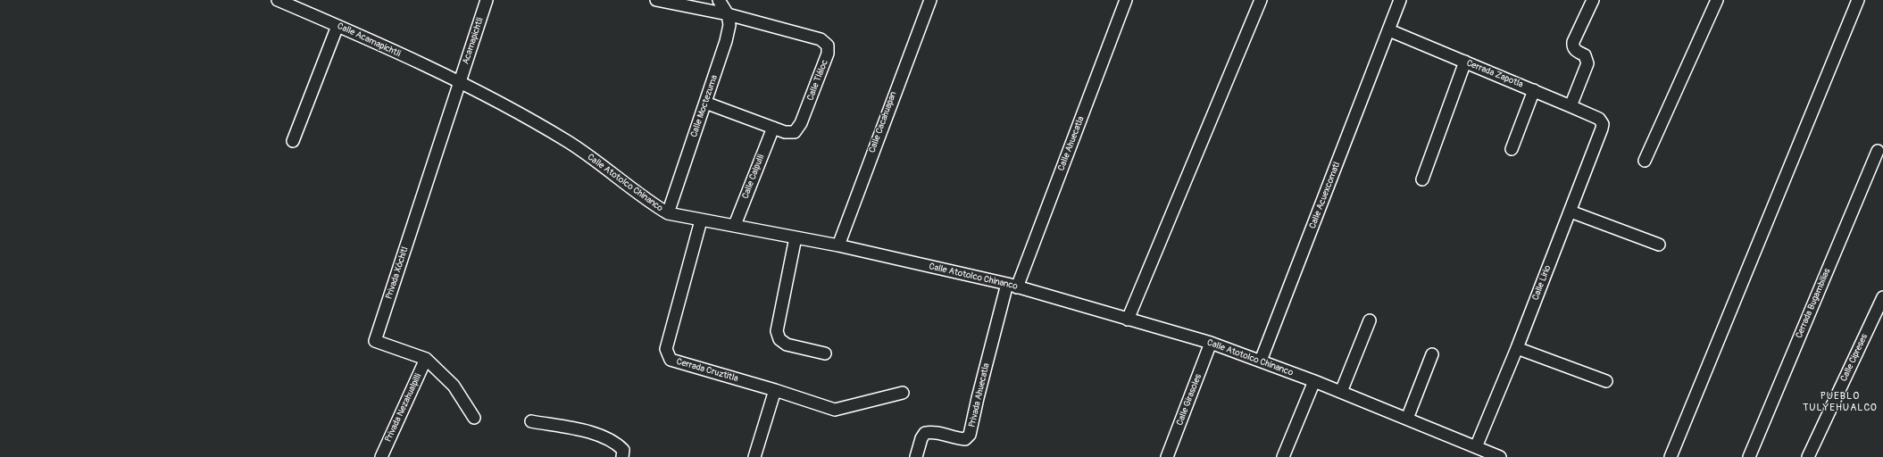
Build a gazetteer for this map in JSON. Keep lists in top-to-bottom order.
{
  "streets": {
    "street": [
      "Calle Acamapichtli",
      "Acamapichtli",
      "Cerrada Zapotla",
      "Calle Tláloc",
      "Calle Moctezuma",
      "Calle Cacahuapan",
      "Calle Ahuecatla",
      "Calle Calpulli",
      "Calle Atotolco Chinanco",
      "Calle Acuexcomatl",
      "Privada Xóchitl",
      "Calle Lirio",
      "Cerrada Bugambilias",
      "Calle Cipreses",
      "Cerrada Cruztitla",
      "Privada Ahuecatla",
      "Calle Girasoles",
      "Privada Nezahualpilli"
    ]
  },
  "crossings": [
    ["Calle Acamapichtli", "Acamapichtli"],
    ["Calle Acamapichtli", "Calle Atotolco Chinanco"],
    ["Calle Acamapichtli", "Privada Xóchitl"],
    ["Acamapichtli", "Calle Atotolco Chinanco"],
    ["Acamapichtli", "Privada Xóchitl"],
    ["Cerrada Zapotla", "Calle Acuexcomatl"],
    ["Cerrada Zapotla", "Calle Lirio"],
    ["Calle Tláloc", "Calle Moctezuma"],
    ["Calle Tláloc", "Calle Calpulli"],
    ["Calle Moctezuma", "Calle Atotolco Chinanco"],
    ["Calle Cacahuapan", "Calle Atotolco Chinanco"],
    ["Calle Ahuecatla", "Calle Atotolco Chinanco"],
    ["Calle Ahuecatla", "Privada Ahuecatla"],
    ["Calle Calpulli", "Calle Atotolco Chinanco"],
    ["Calle Atotolco Chinanco", "Calle Acuexcomatl"],
    ["Calle Atotolco Chinanco", "Privada Xóchitl"],
    ["Calle Atotolco Chinanco", "Calle Lirio"],
    ["Calle Atotolco Chinanco", "Cerrada Cruztitla"],
    ["Calle Atotolco Chinanco", "Privada Ahuecatla"],
    ["Calle Atotolco Chinanco", "Calle Girasoles"],
    ["Privada Xóchitl", "Privada Nezahualpilli"]
  ],
  "districts": ["PUEBLO TULYEHUALCO"]
}
